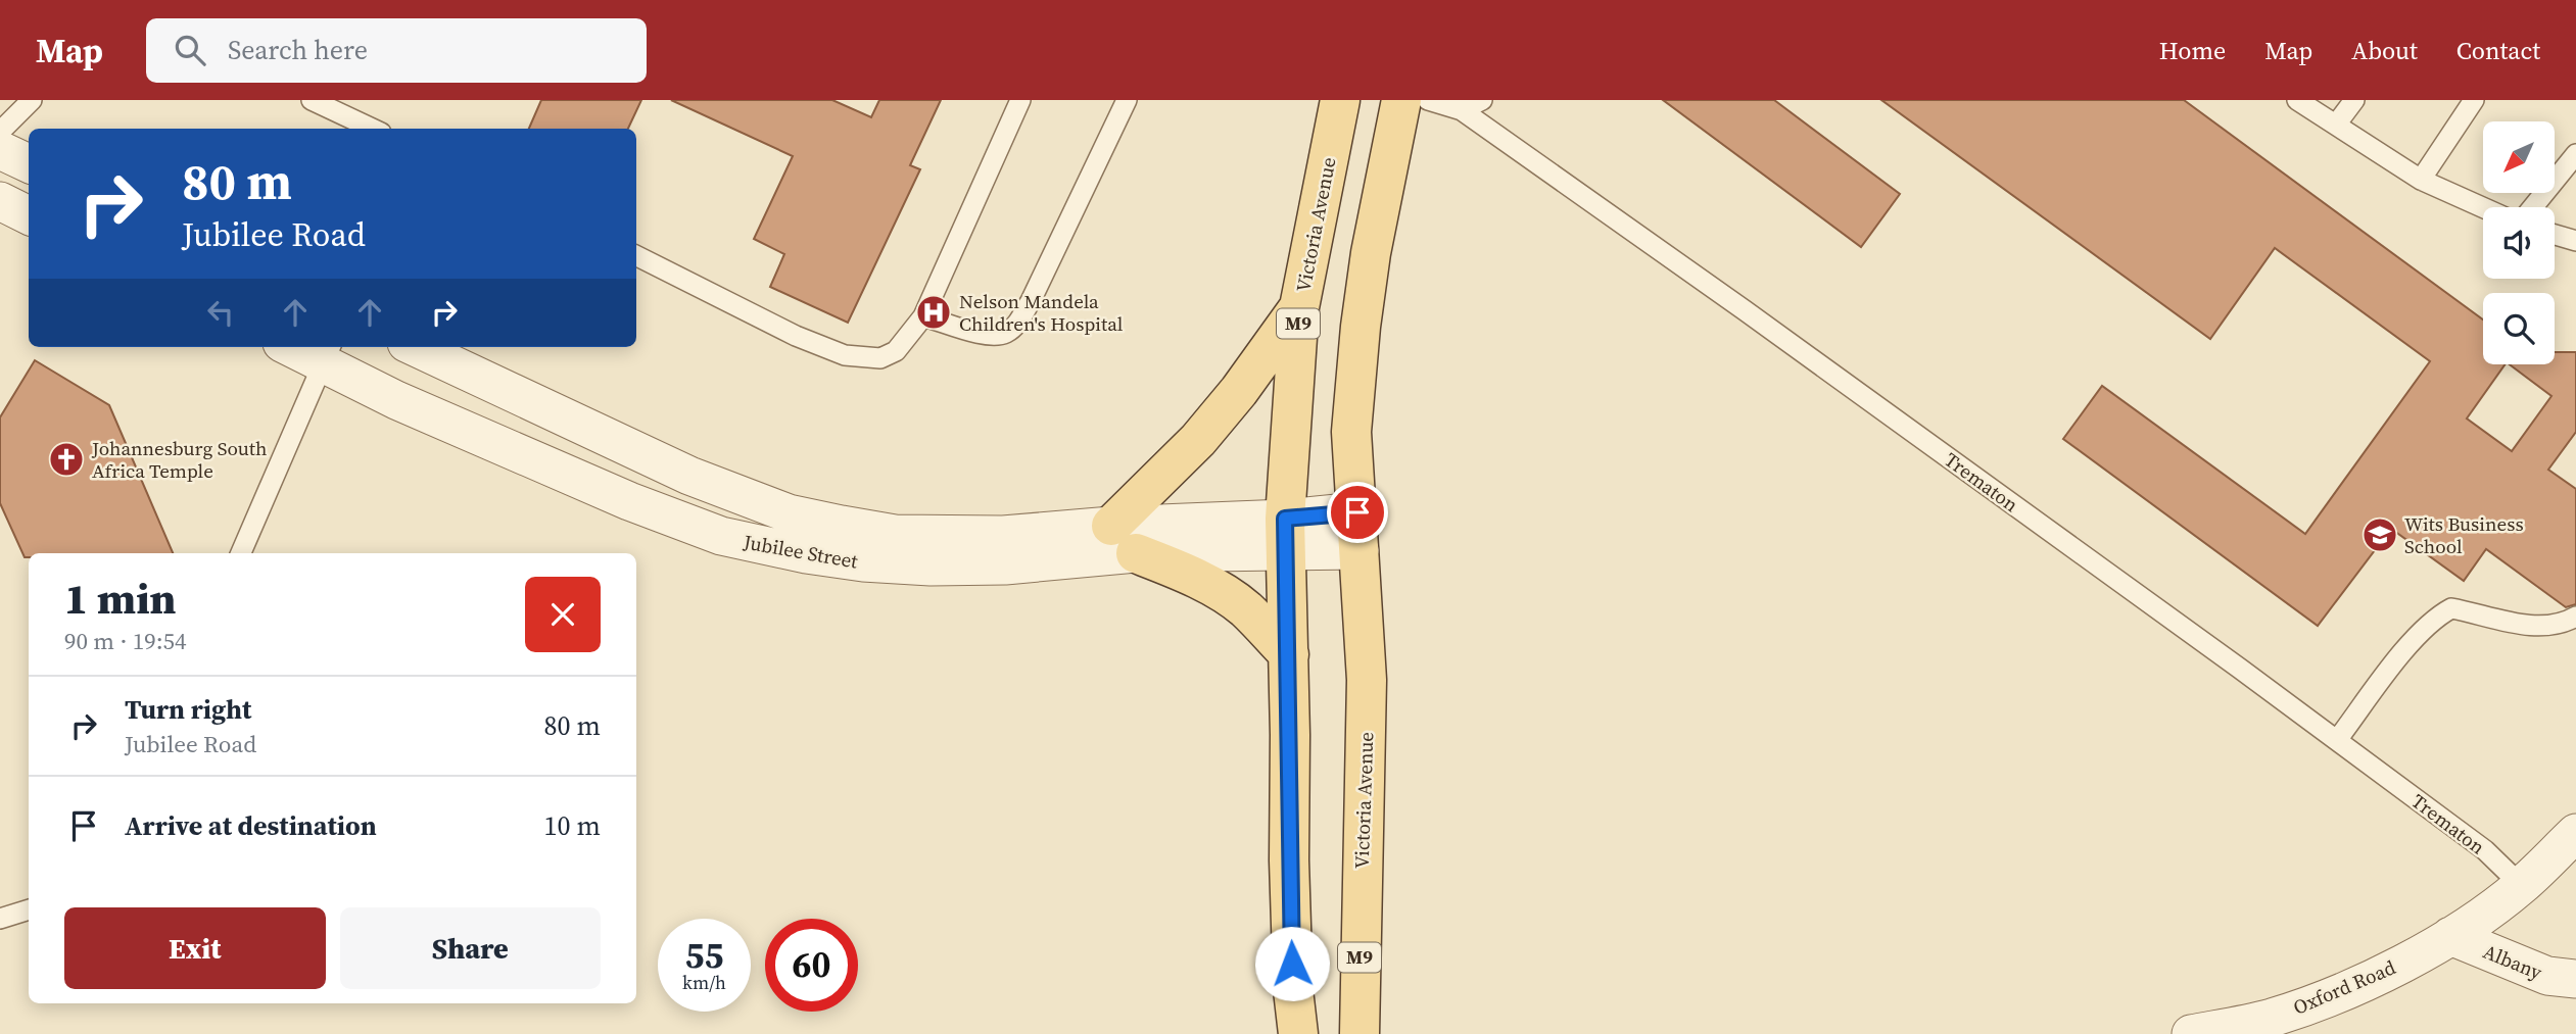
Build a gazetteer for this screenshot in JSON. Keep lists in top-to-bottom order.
{
  "streets": {
    "main road": ["Victoria Avenue", "M9"],
    "street": ["Jubilee Street", "Albany", "Oxford Road"],
    "lane": ["Trematon"]
  },
  "crossings": [
    ["Victoria Avenue", "Jubilee Street"],
    ["Trematon", "Oxford Road"],
    ["Albany", "Oxford Road"]
  ],
  "places": {
    "hospital": ["Nelson Mandela Children's Hospital"],
    "church": ["Johannesburg South Africa Temple"],
    "school or university": ["Wits Business School"]
  },
  "north": "bottom left",
  "page": {
    "header": "Map",
    "search": "Search here",
    "nav": [
      "Home",
      "Map",
      "About",
      "Contact"
    ],
    "turn": ["80 m", "Jubilee Road"],
    "heading": ["1 min", "90 m · 19:54"],
    "list": [
      {
        "name": "Turn right",
        "note": "Jubilee Road",
        "value": "80 m"
      },
      {
        "name": "Arrive at destination",
        "value": "10 m"
      }
    ],
    "buttons": ["Exit", "Share"],
    "speed": "55 km/h",
    "limit": "60"
  }
}
